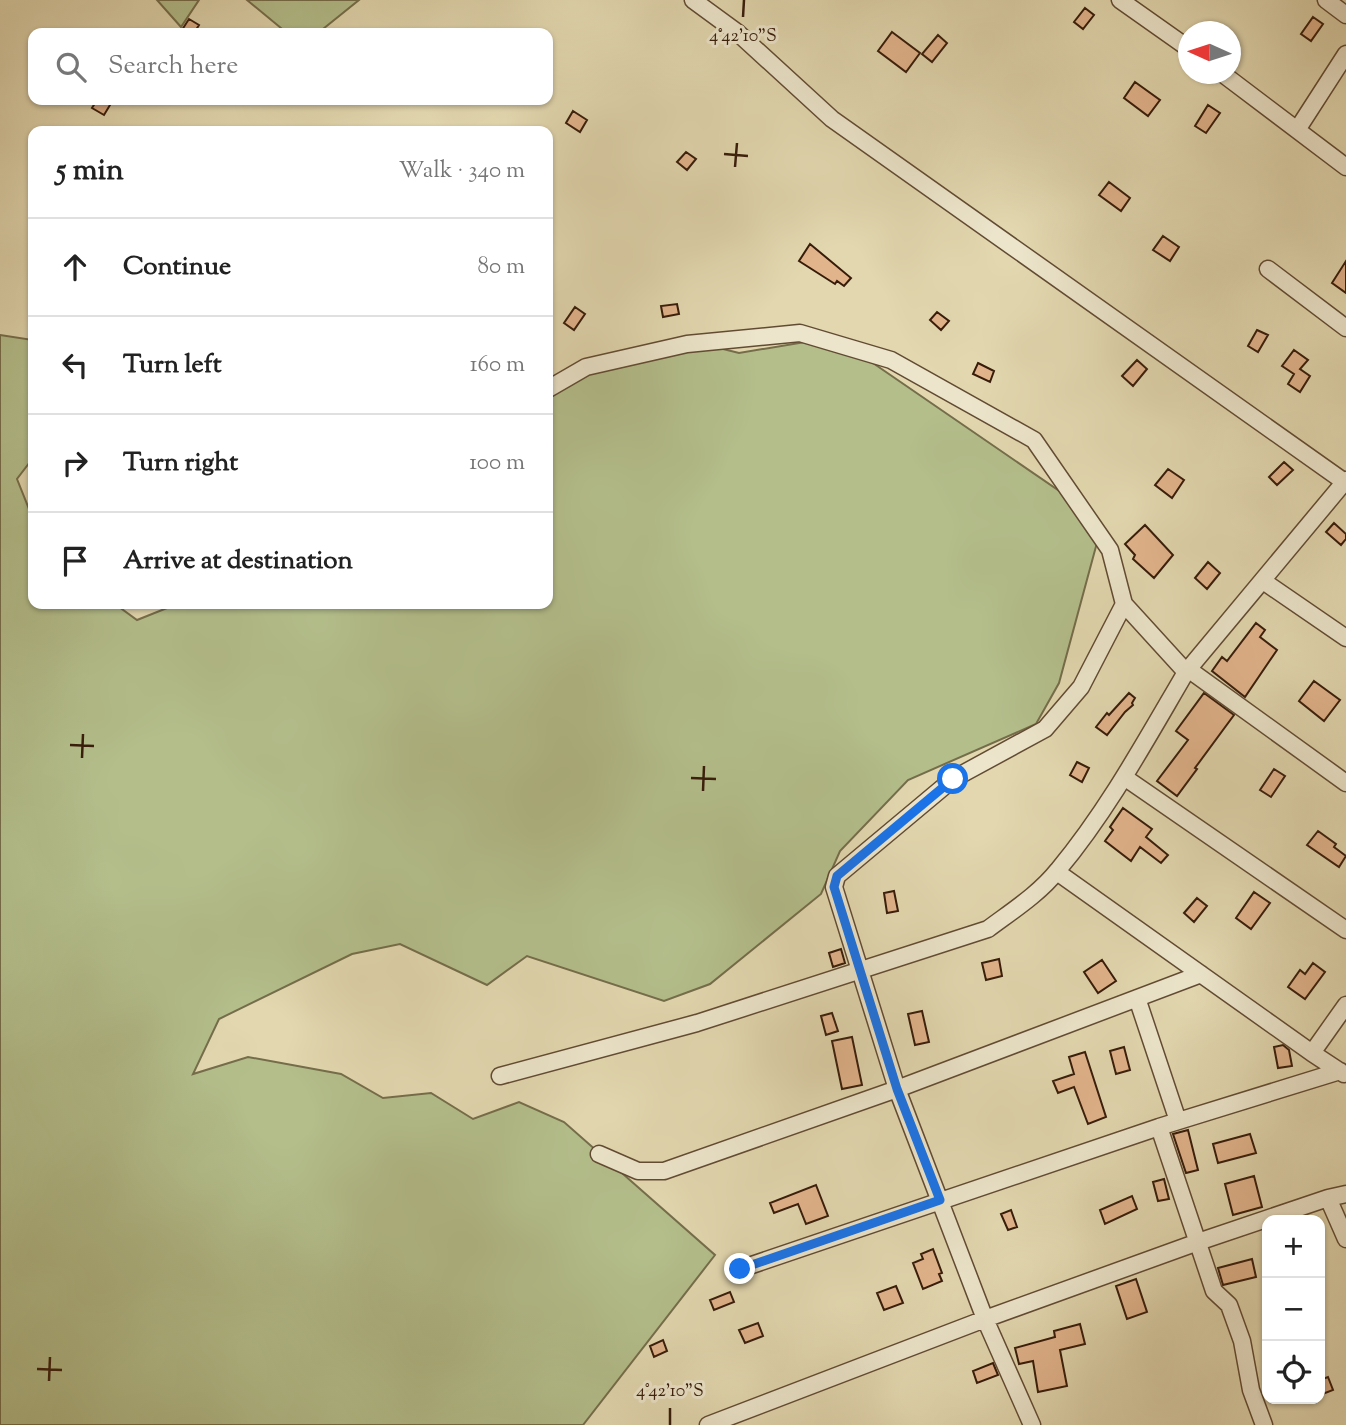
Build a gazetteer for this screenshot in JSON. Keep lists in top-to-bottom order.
{
  "north": "left",
  "page": {
    "search": "Search here",
    "heading": ["5 min", "Walk · 340 m"],
    "list": [
      ["Continue", "80 m"],
      ["Turn left", "160 m"],
      ["Turn right", "100 m"],
      "Arrive at destination"
    ],
    "map_buttons": ["+", "−"]
  },
  "coordinates": ["4°42'10\"S"]
}
